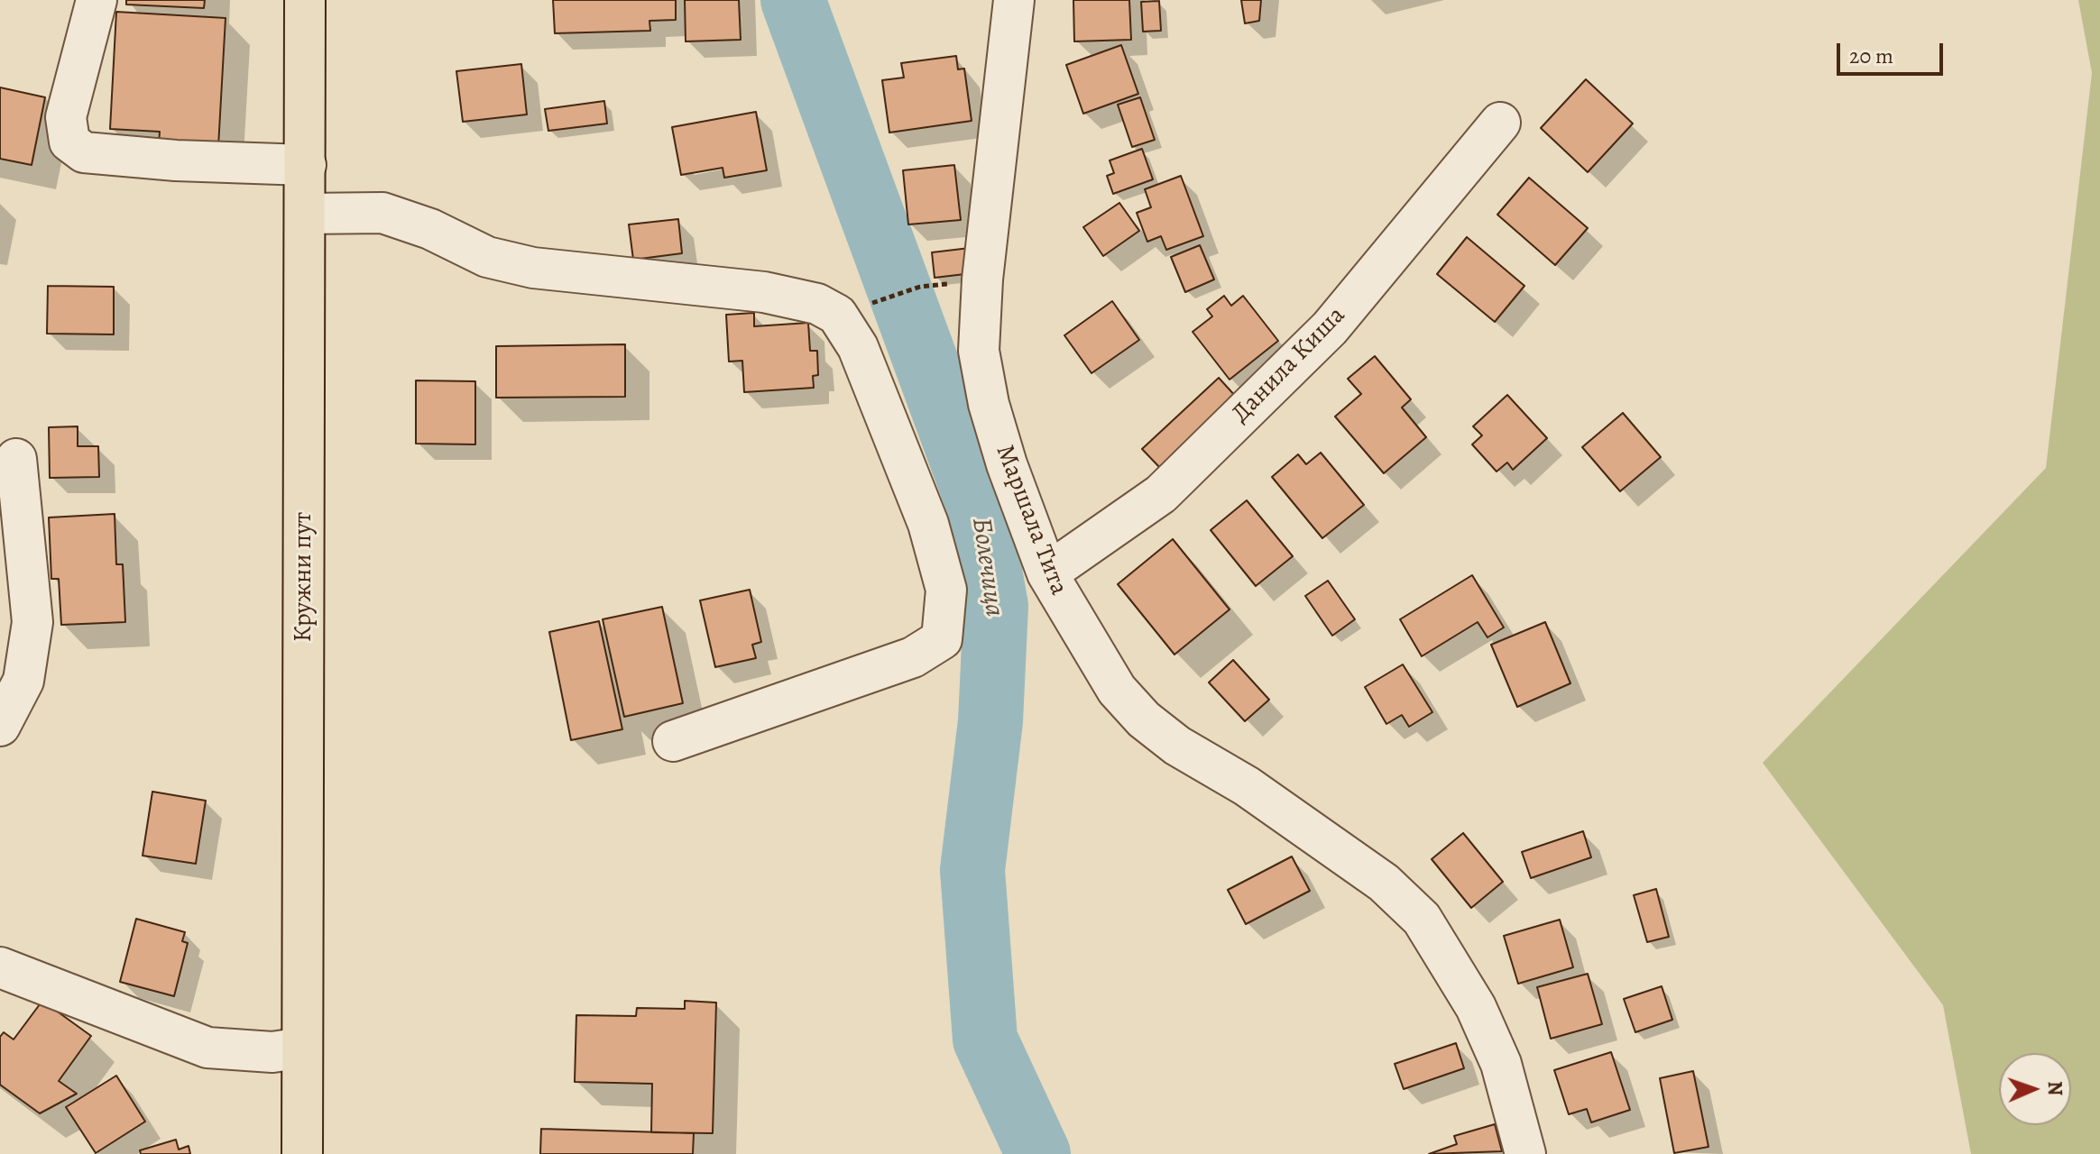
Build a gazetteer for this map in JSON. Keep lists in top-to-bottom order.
{
  "streets": {
    "main road": ["Кружни пут"],
    "street": ["Данила Киша", "Маршала Тита"]
  },
  "crossings": [
    ["Данила Киша", "Маршала Тита"]
  ],
  "water": ["Болечица"],
  "scale_bar": "20 m",
  "north": "right"
}
